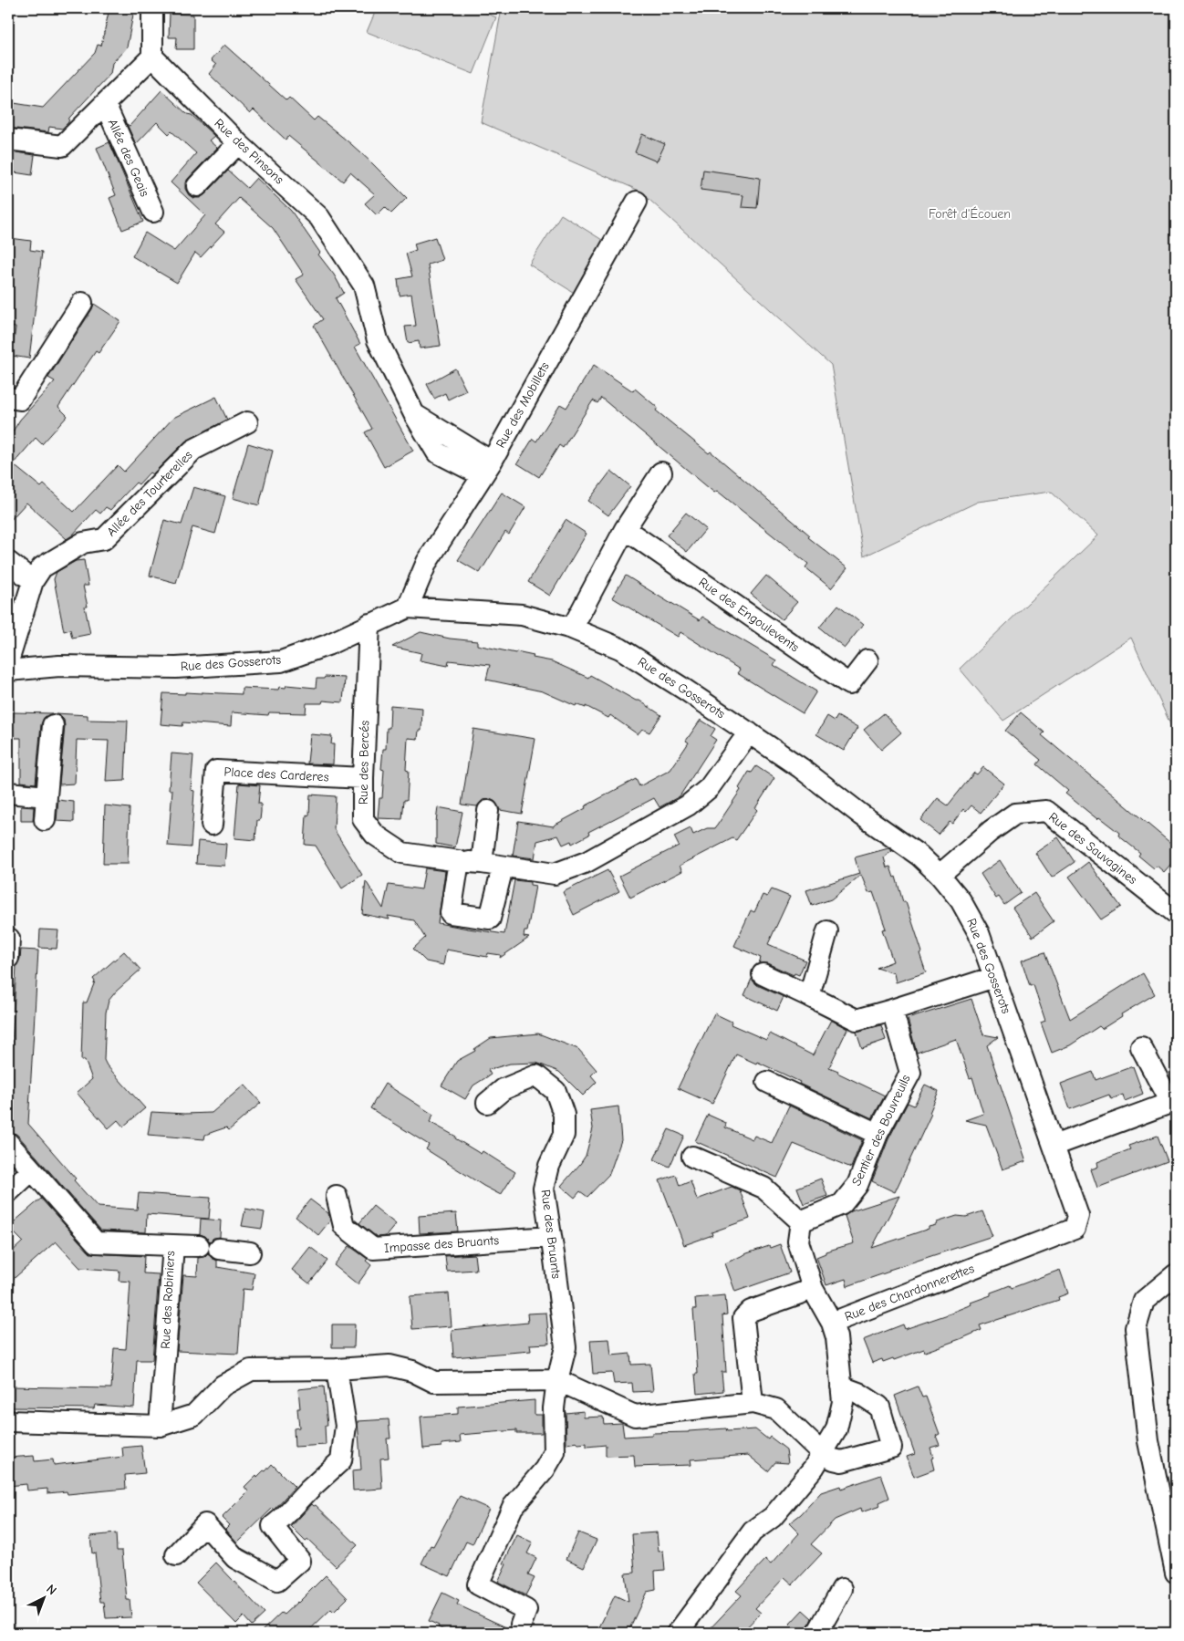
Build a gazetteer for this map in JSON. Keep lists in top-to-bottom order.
{
  "streets": {
    "street": [
      "Rue des Pinsons",
      "Allée des Geais",
      "Rue des Mobillets",
      "Allée des Tourterelles",
      "Rue des Engoulevents",
      "Rue des Gosserots",
      "Rue des Bercés",
      "Place des Carderes",
      "Rue des Sauvagines",
      "Sentier des Bouvreuils",
      "Rue des Bruants",
      "Impasse des Bruants",
      "Rue des Chardonnerettes",
      "Rue des Robiniers"
    ]
  },
  "crossings": [
    ["Rue des Pinsons", "Rue des Mobillets"],
    ["Rue des Mobillets", "Rue des Gosserots"],
    ["Rue des Gosserots", "Rue des Bercés"],
    ["Rue des Gosserots", "Rue des Sauvagines"],
    ["Rue des Gosserots", "Rue des Chardonnerettes"],
    ["Rue des Bercés", "Place des Carderes"],
    ["Rue des Bruants", "Impasse des Bruants"]
  ],
  "parks": ["Forêt d'Écouen"],
  "north": "top right"
}
